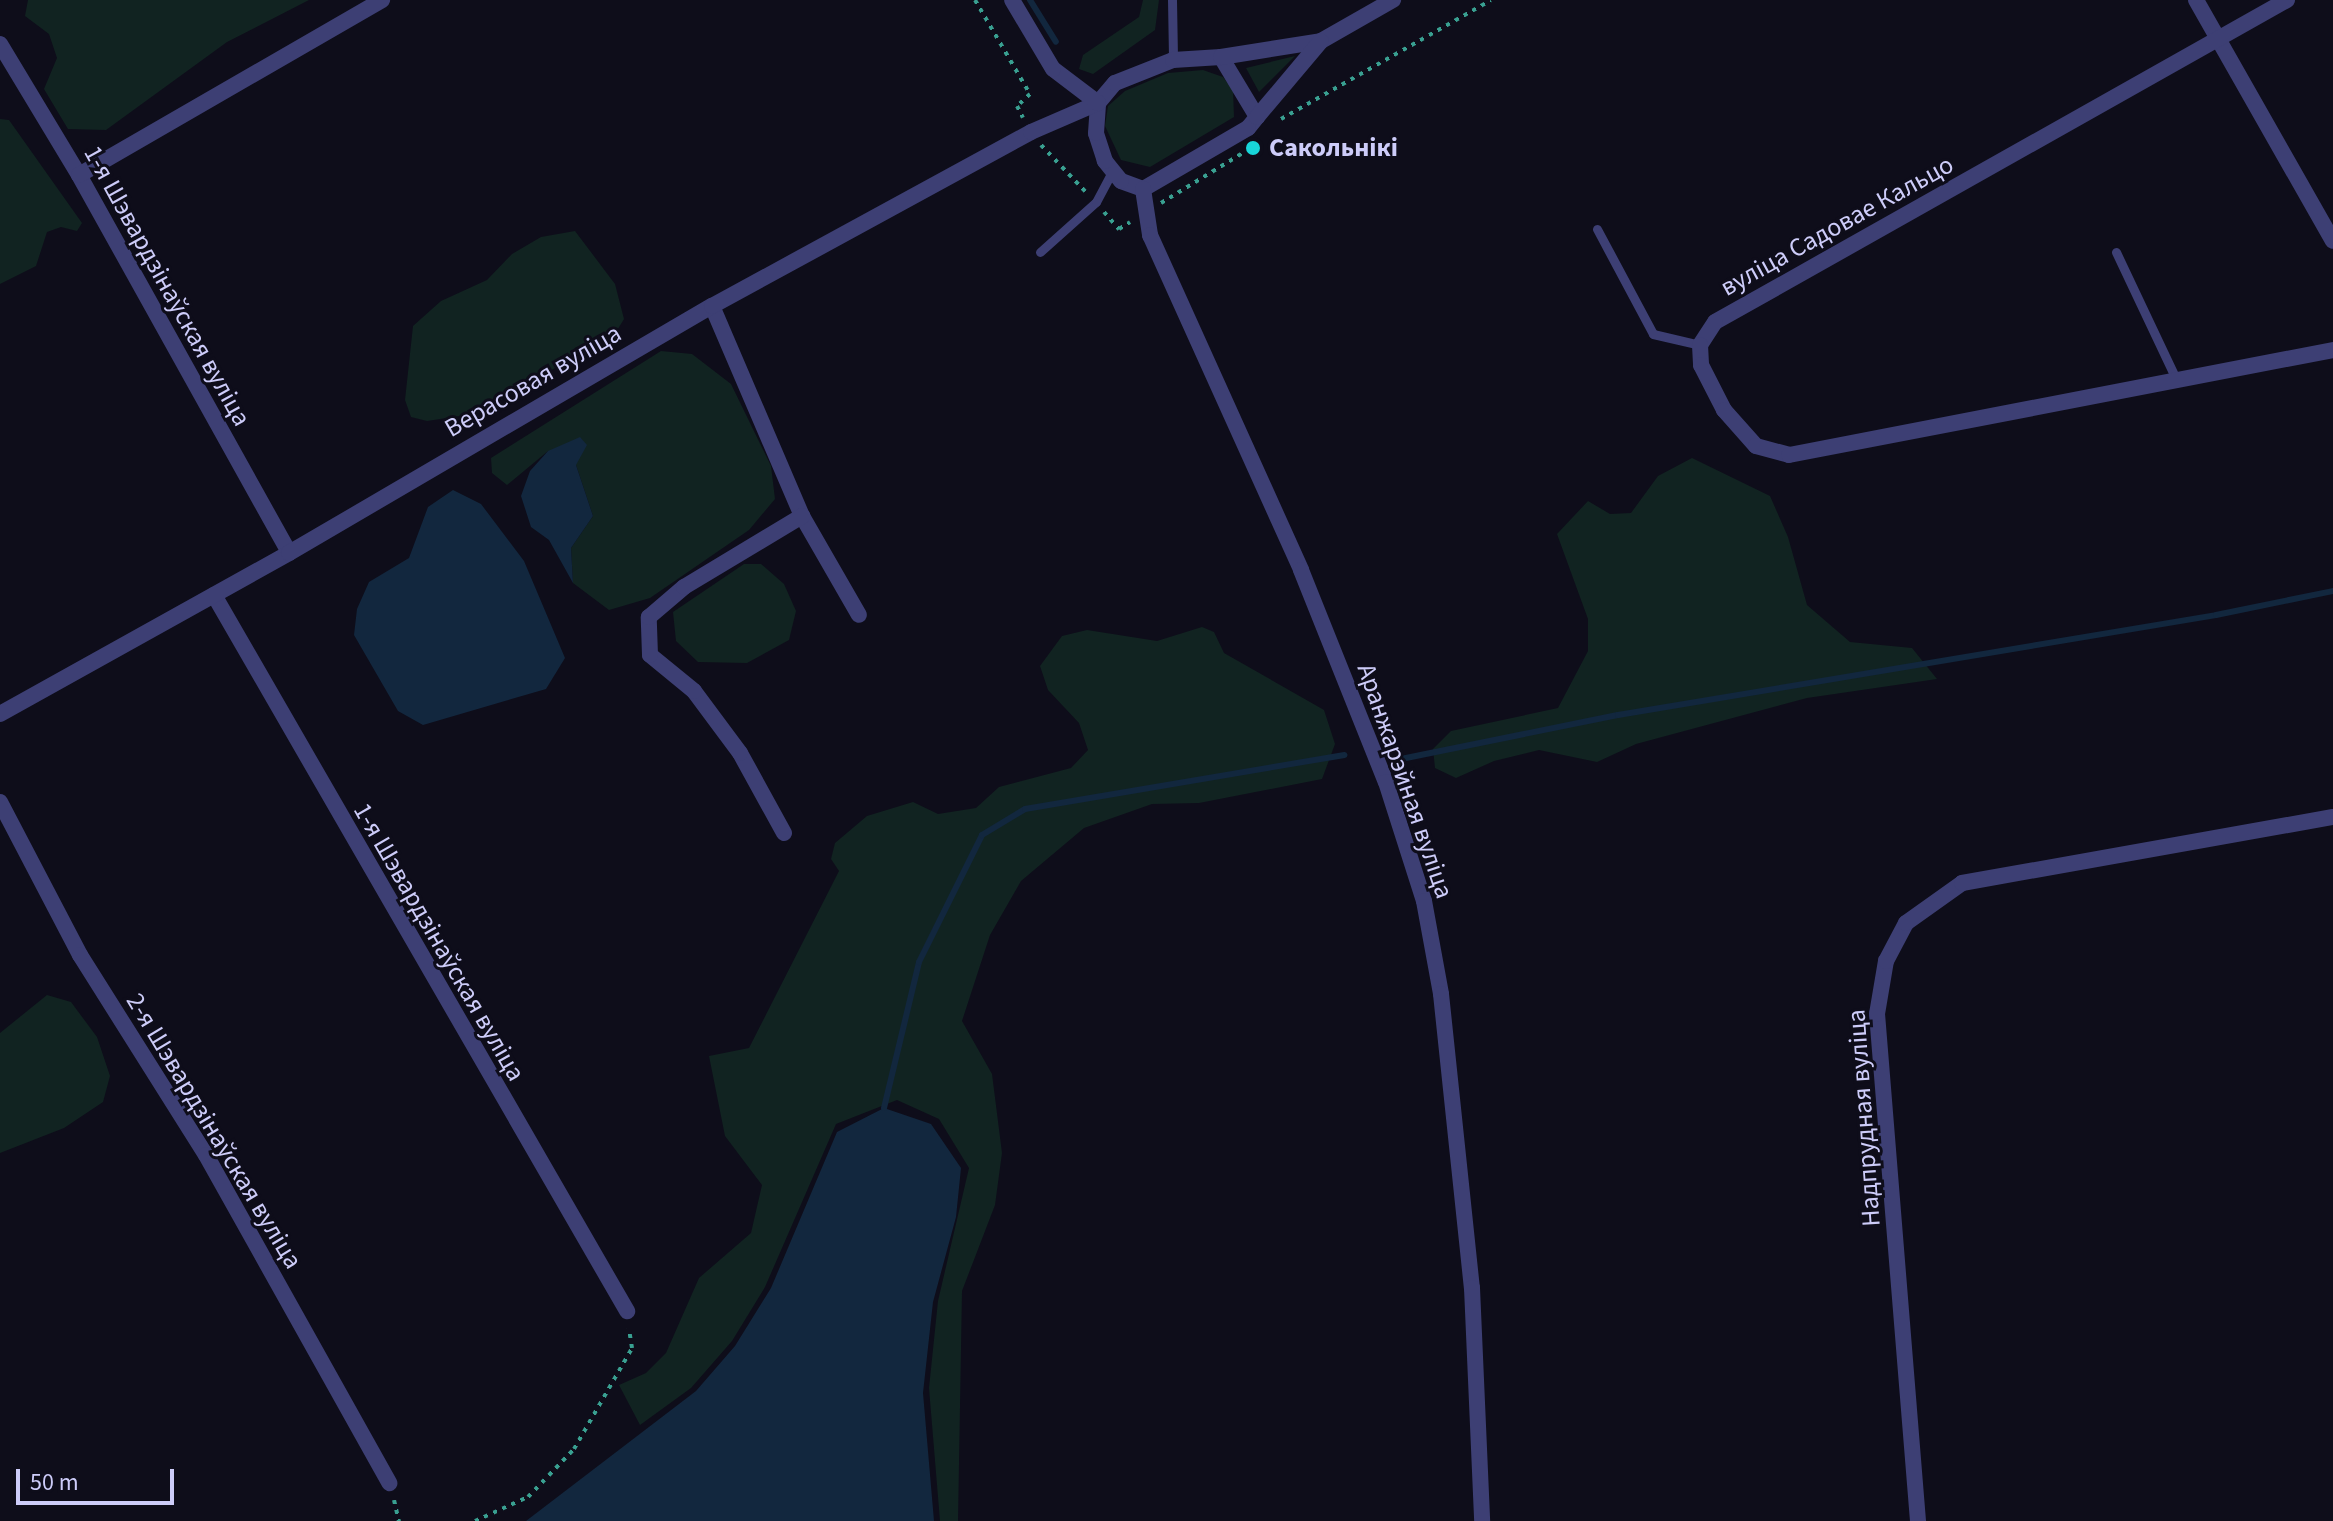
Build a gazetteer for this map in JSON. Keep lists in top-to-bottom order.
{
  "streets": {
    "street": [
      "вуліца Садовае Кальцо",
      "1-я Шэвардзінаўская вуліца",
      "Верасовая вуліца",
      "Аранжарэйная вуліца",
      "Надпрудная вуліца",
      "2-я Шэвардзінаўская вуліца"
    ]
  },
  "crossings": [
    ["1-я Шэвардзінаўская вуліца", "Верасовая вуліца"],
    ["Верасовая вуліца", "Аранжарэйная вуліца"]
  ],
  "places": ["Сакольнікі"],
  "scale_bar": "50 m"
}
